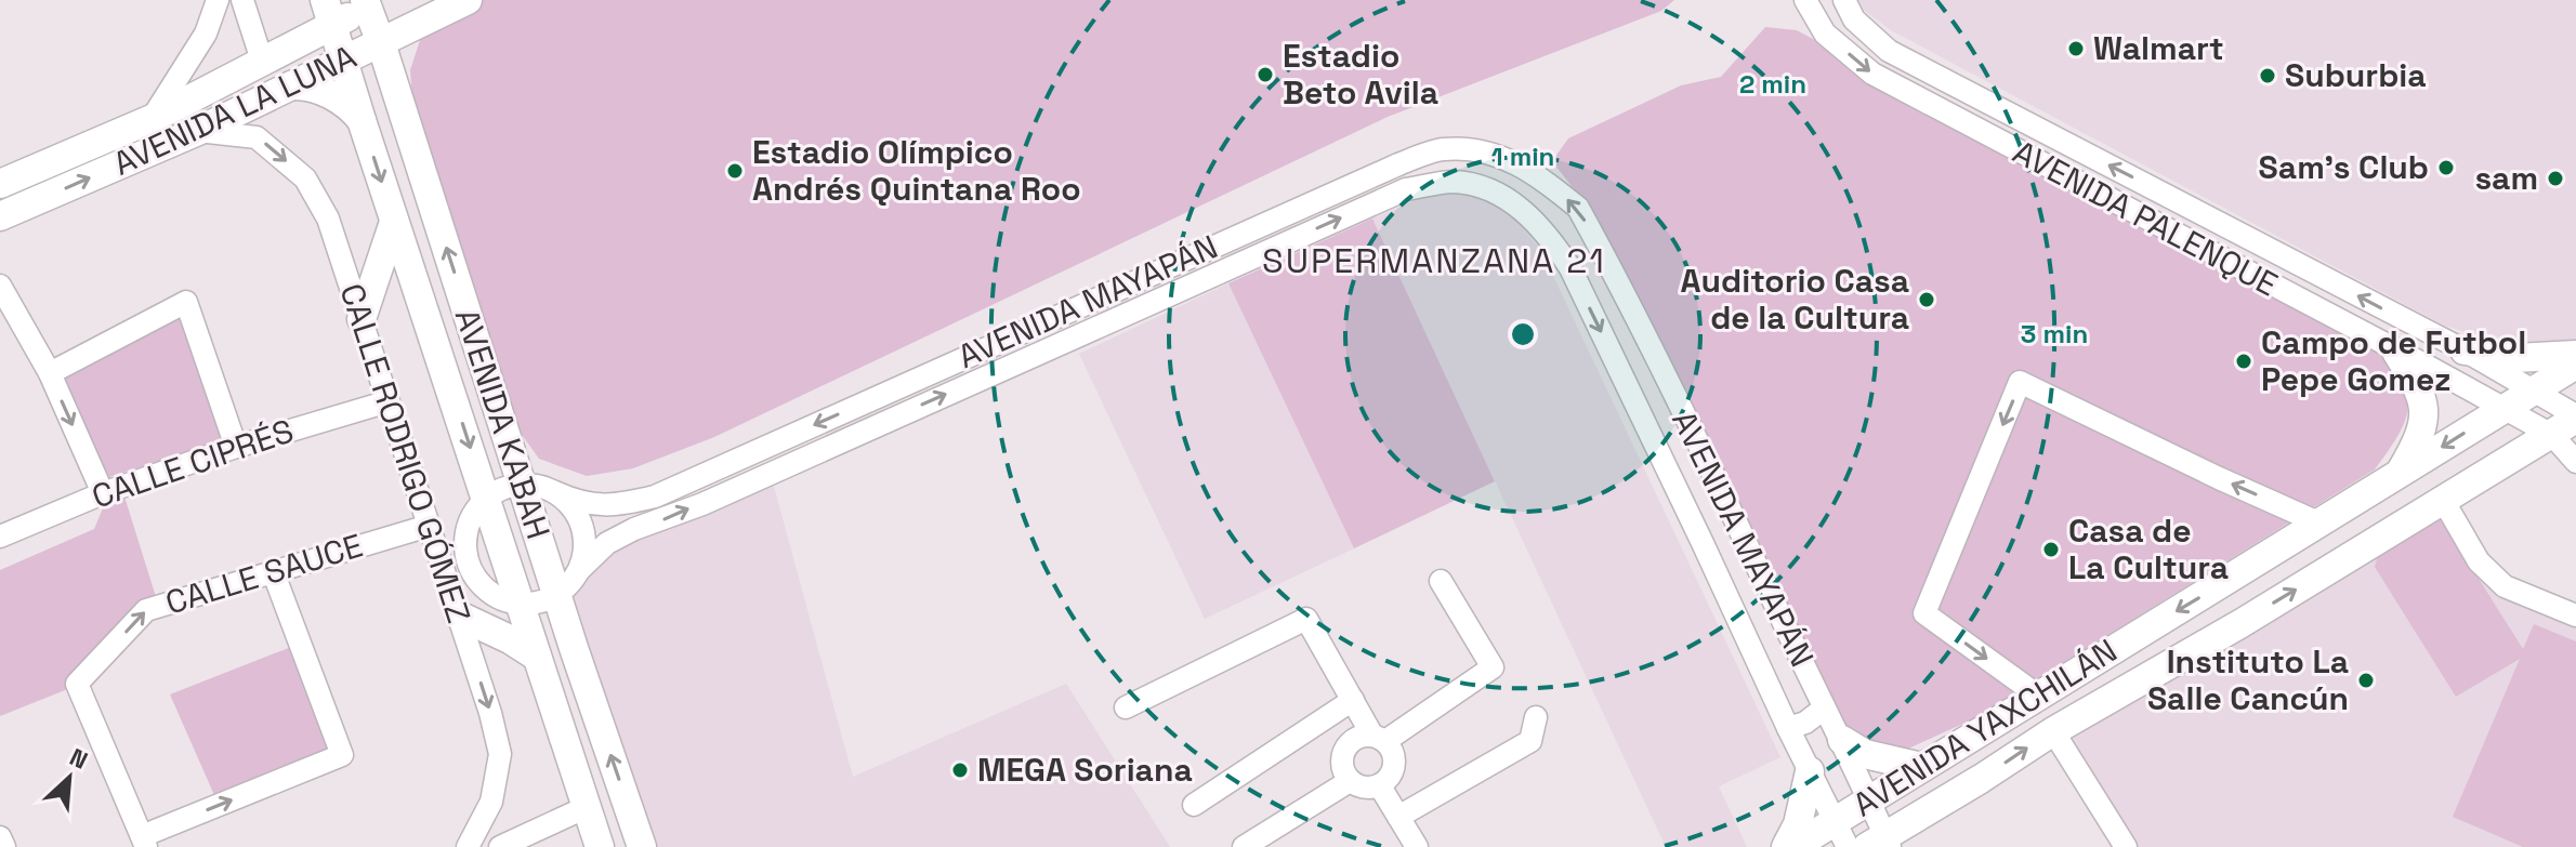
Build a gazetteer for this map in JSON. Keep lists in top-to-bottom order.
{
  "streets": {
    "main road": ["AVENIDA LA LUNA", "AVENIDA KABAH", "AVENIDA YAXCHILÁN"],
    "street": [
      "AVENIDA PALENQUE",
      "AVENIDA MAYAPÁN",
      "CALLE RODRIGO GÓMEZ",
      "CALLE CIPRÉS",
      "CALLE SAUCE"
    ]
  },
  "crossings": [
    ["AVENIDA LA LUNA", "AVENIDA KABAH"],
    ["AVENIDA LA LUNA", "CALLE RODRIGO GÓMEZ"],
    ["AVENIDA PALENQUE", "AVENIDA YAXCHILÁN"],
    ["AVENIDA MAYAPÁN", "AVENIDA KABAH"],
    ["AVENIDA MAYAPÁN", "AVENIDA YAXCHILÁN"],
    ["CALLE RODRIGO GÓMEZ", "CALLE CIPRÉS"],
    ["CALLE RODRIGO GÓMEZ", "CALLE SAUCE"]
  ],
  "one_way": ["CALLE RODRIGO GÓMEZ"],
  "districts": ["SUPERMANZANA 21"],
  "places": [
    "Walmart",
    "Estadio Beto Avila",
    "Suburbia",
    "Sam's Club",
    "Estadio Olímpico Andrés Quintana Roo",
    "sam",
    "Auditorio Casa de la Cultura",
    "Campo de Futbol Pepe Gomez",
    "Casa de La Cultura",
    "Instituto La Salle Cancún",
    "MEGA Soriana"
  ],
  "north": "top right",
  "rings": ["2 min", "1 min", "3 min"]
}
